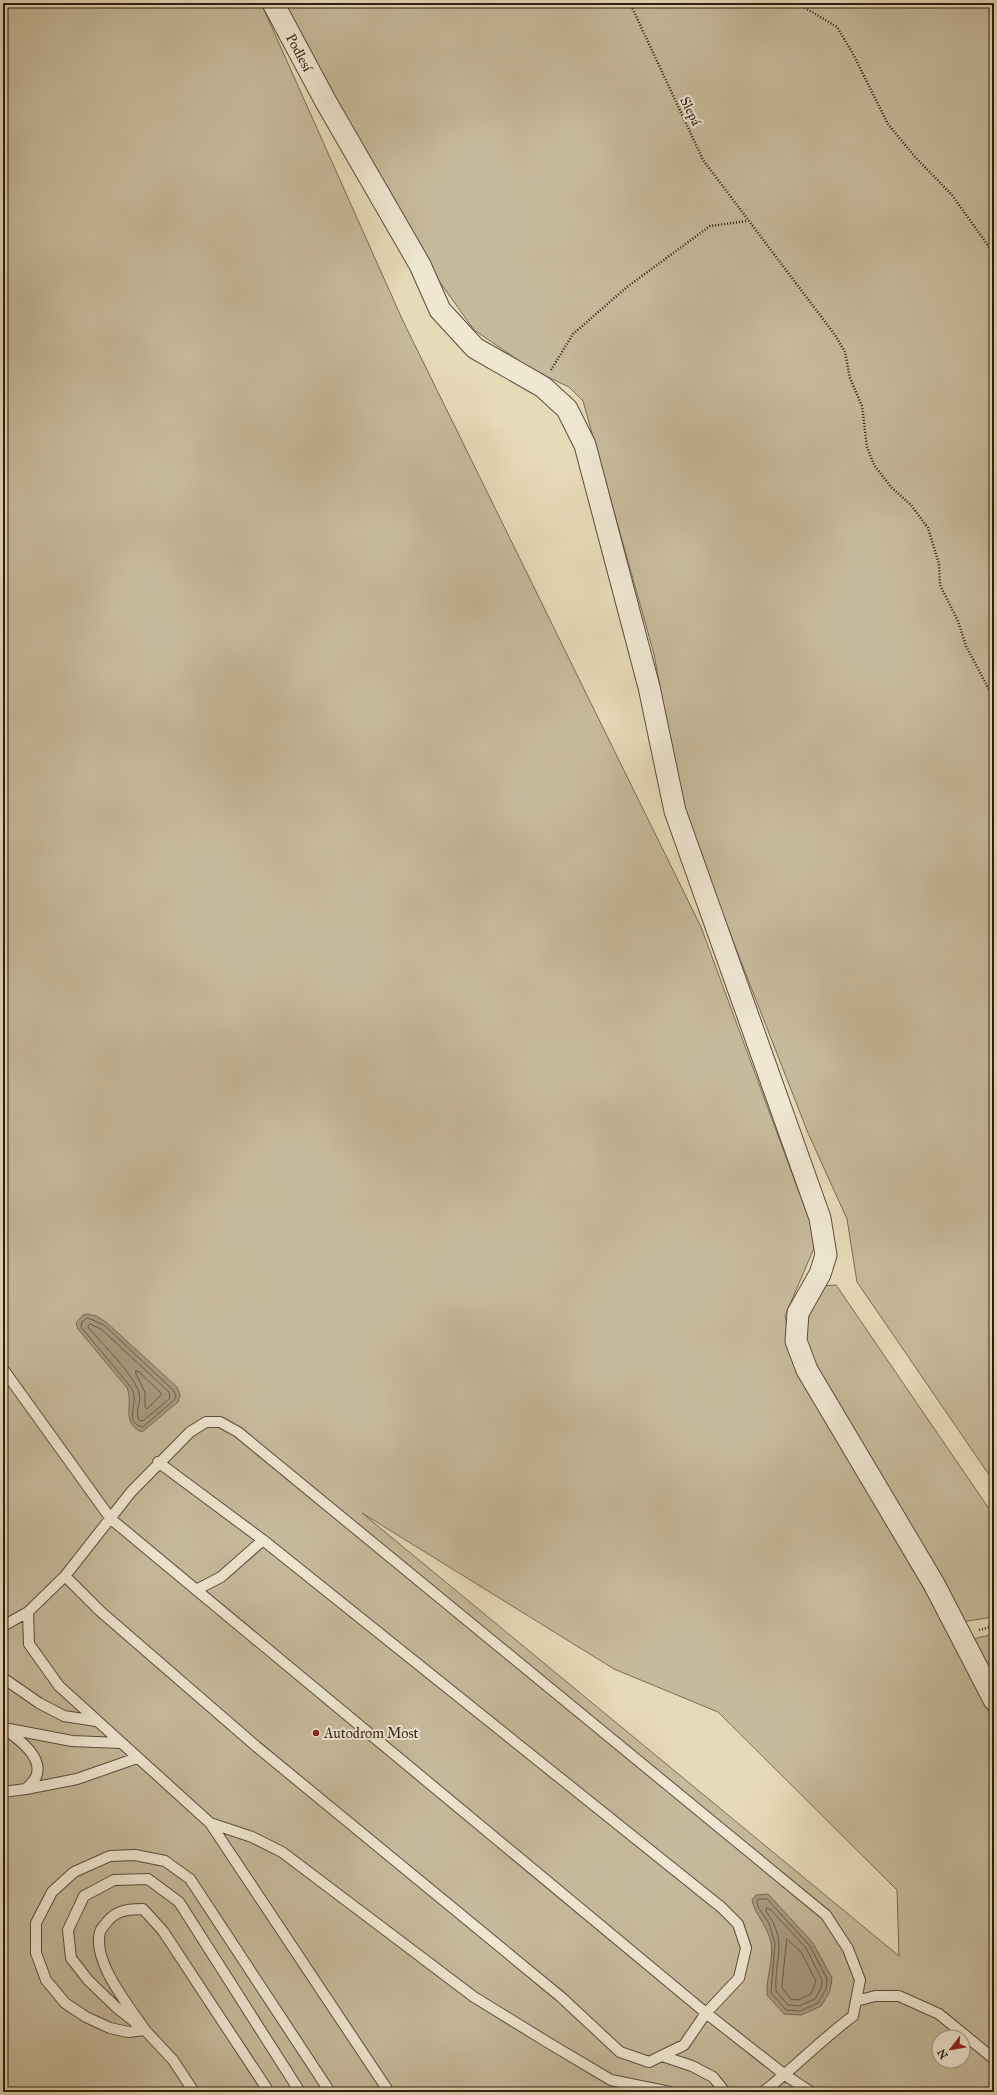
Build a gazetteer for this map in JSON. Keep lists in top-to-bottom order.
{
  "streets": {
    "street": ["Podlesí"],
    "path": ["Slepá"]
  },
  "places": ["Autodrom Most"],
  "north": "bottom left"
}
